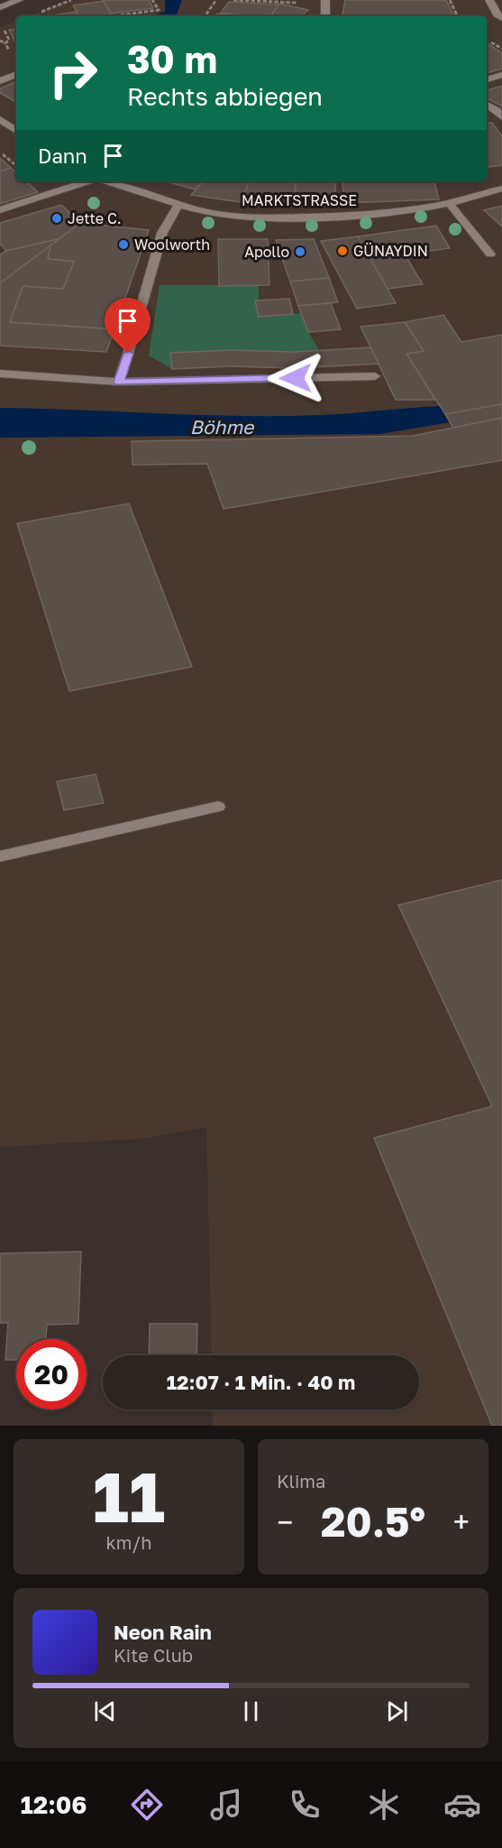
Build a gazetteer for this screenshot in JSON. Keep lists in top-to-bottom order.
{
  "streets": {
    "street": ["MARKTSTRASSE"]
  },
  "water": ["Böhme"],
  "places": [
    "Jette C.",
    "Woolworth",
    "GÜNAYDIN",
    "Apollo"
  ],
  "page": {
    "turn": ["30 m", "Rechts abbiegen"],
    "then": "Dann",
    "limit": "20",
    "trip": "12:07 · 1 Min. · 40 m",
    "tile": [
      ["11", "km/h"],
      "Klima"
    ],
    "heat": ["−", "20.5°", "+"],
    "song": ["Neon Rain", "Kite Club"],
    "tabs": "12:06"
  }
}
